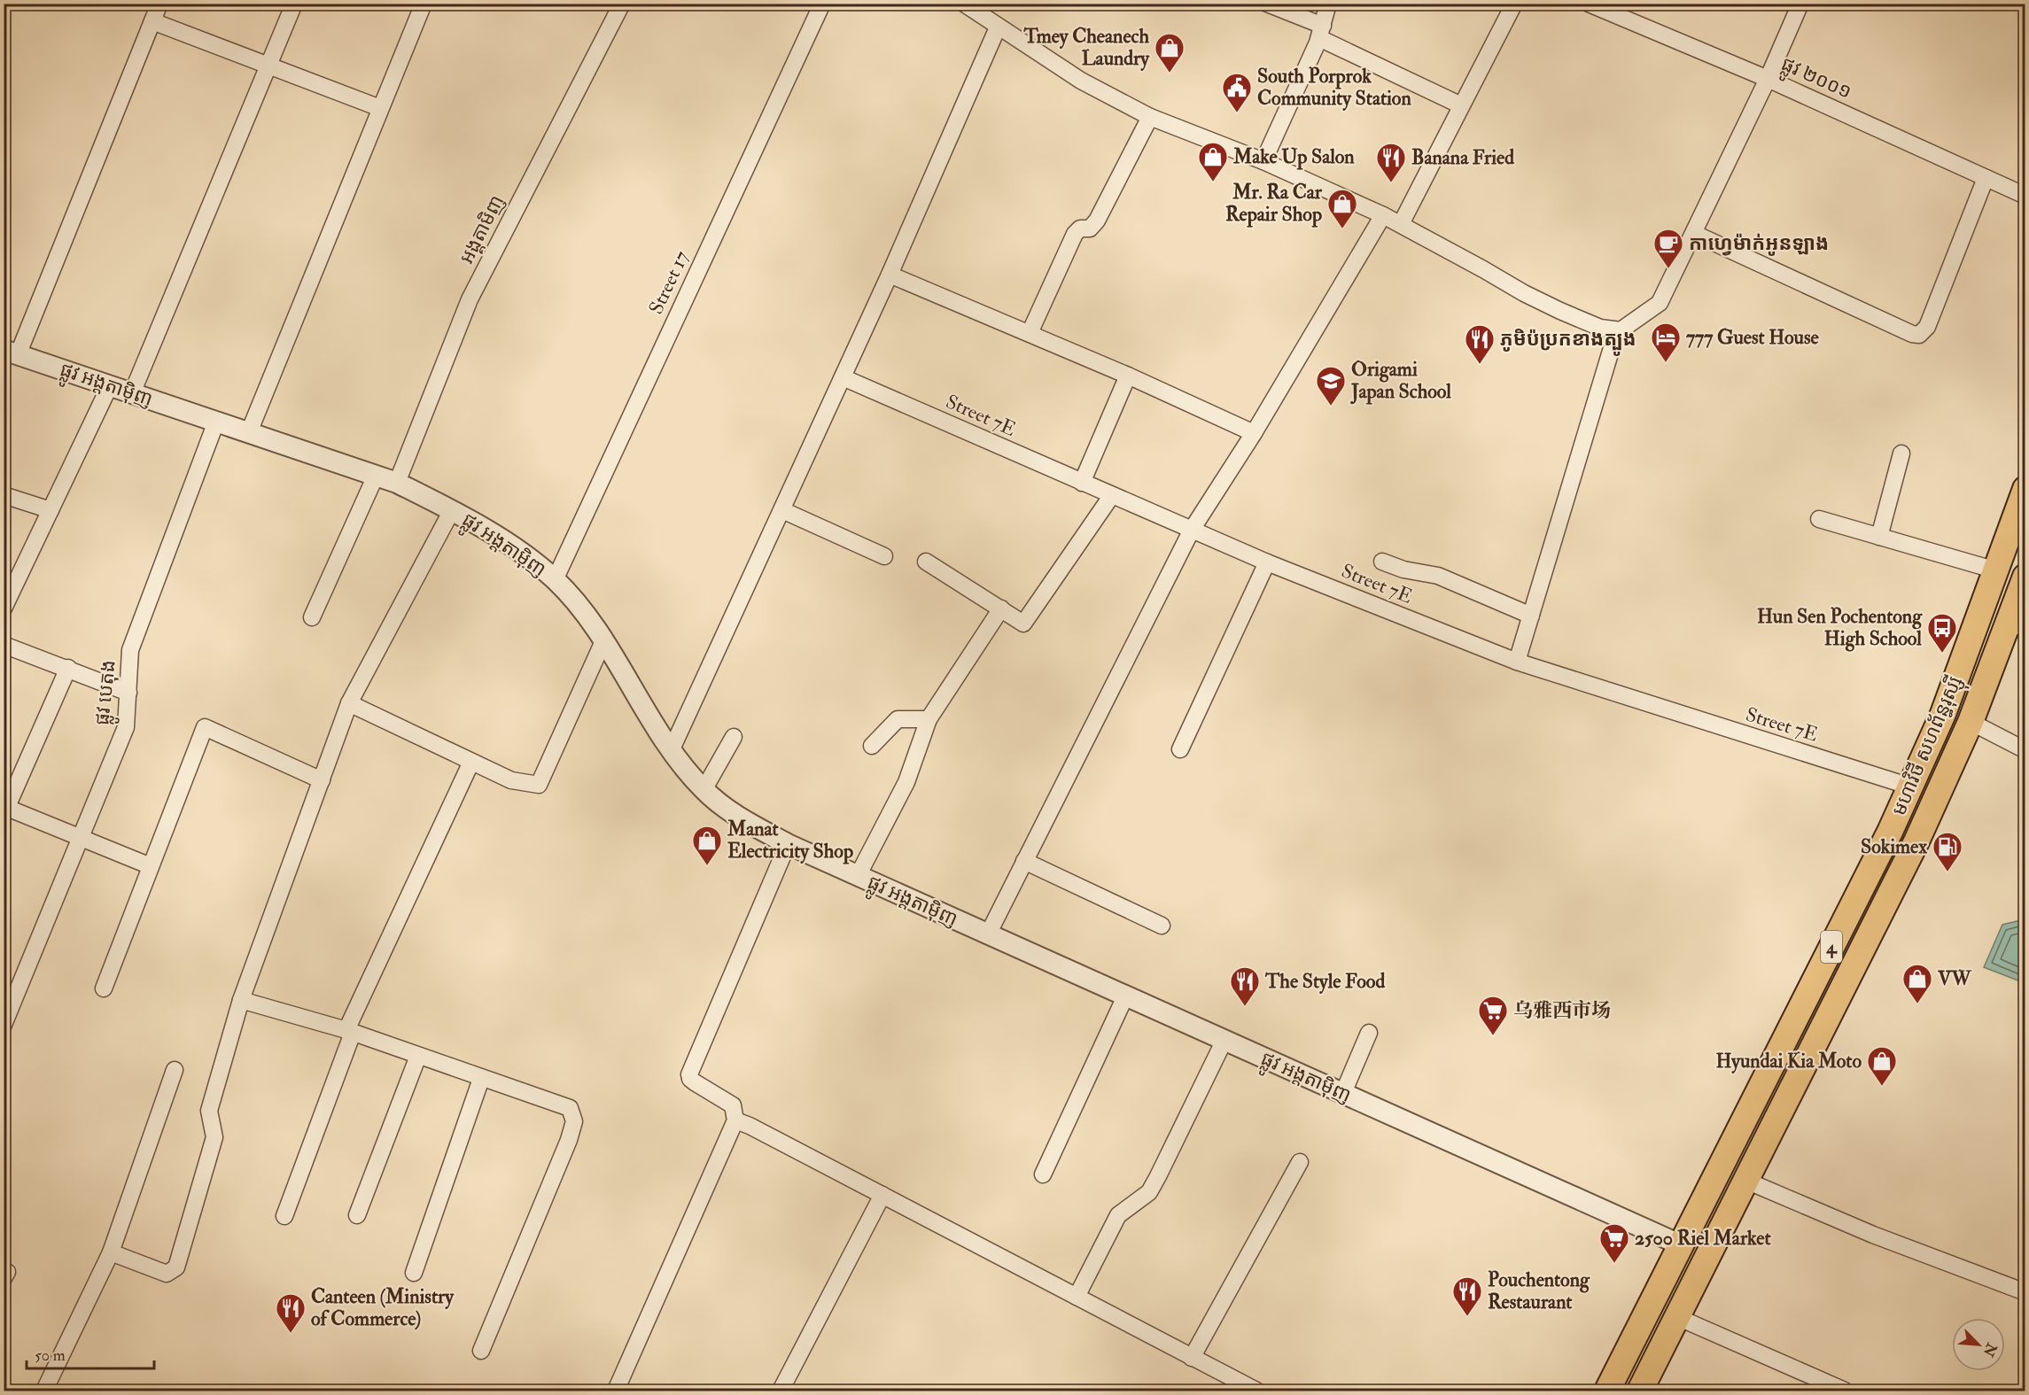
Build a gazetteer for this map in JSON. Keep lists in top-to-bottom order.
{
  "streets": {
    "highway": ["មហាវិថី សហព័ន្ធរុស្ស៊ី", "4"],
    "street": [
      "ផ្លូវ ២០០១",
      "អង្គតាមិញ",
      "Street 17",
      "ផ្លូវ អង្តតាម៉ិញ",
      "Street 7E",
      "ផ្លូវ បេតុង"
    ]
  },
  "crossings": [
    ["អង្គតាមិញ", "ផ្លូវ អង្តតាម៉ិញ"],
    ["Street 17", "ផ្លូវ អង្តតាម៉ិញ"],
    ["ផ្លូវ អង្តតាម៉ិញ", "ផ្លូវ បេតុង"],
    ["ផ្លូវ អង្តតាម៉ិញ", "មហាវិថី សហព័ន្ធរុស្ស៊ី"],
    ["Street 7E", "មហាវិថី សហព័ន្ធរុស្ស៊ី"]
  ],
  "places": {
    "shop": [
      "Tmey Cheanech Laundry",
      "Make Up Salon",
      "Mr. Ra Car Repair Shop",
      "Manat Electricity Shop",
      "VW",
      "Hyundai Kia Moto"
    ],
    "public building": ["South Porprok Community Station"],
    "restaurant": [
      "Banana Fried",
      "ភូមិប៉ប្រកខាងត្បូង",
      "The Style Food",
      "Pouchentong Restaurant",
      "Canteen (Ministry of Commerce)"
    ],
    "cafe": ["កាហ្វេម៉ាក់អូនឡាង"],
    "hotel": ["777 Guest House"],
    "school or university": ["Origami Japan School"],
    "bus stop": ["Hun Sen Pochentong High School"],
    "fuel station": ["Sokimex"],
    "supermarket": ["乌雅西市场", "2500 Riel Market"]
  },
  "scale_bar": "50 m",
  "north": "bottom right"
}
